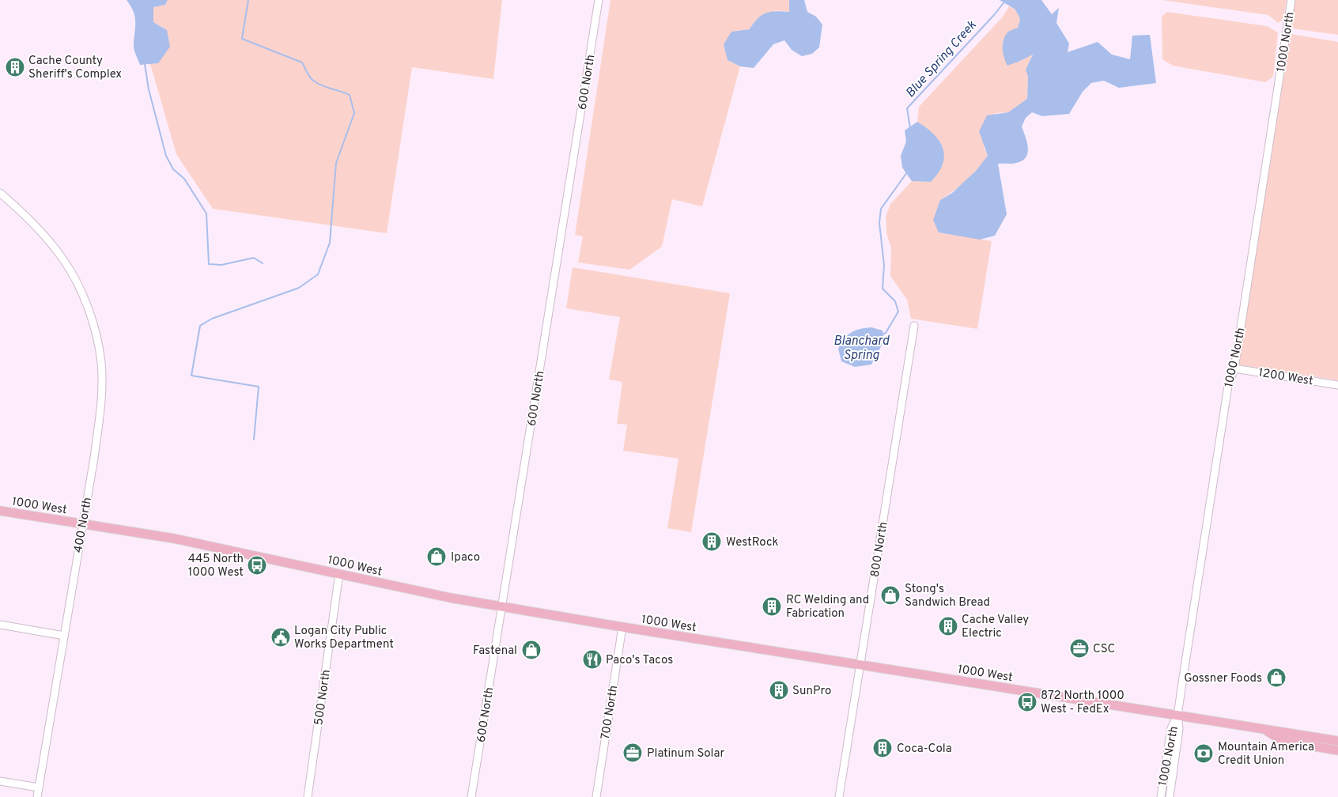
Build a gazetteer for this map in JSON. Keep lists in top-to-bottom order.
{
  "streets": {
    "main road": ["1000 West"],
    "street": [
      "1000 North",
      "600 North",
      "1200 West",
      "400 North",
      "800 North",
      "500 North",
      "700 North"
    ]
  },
  "crossings": [
    ["1000 North", "1200 West"],
    ["1000 North", "1000 West"],
    ["600 North", "1000 West"],
    ["1000 West", "400 North"],
    ["1000 West", "800 North"],
    ["1000 West", "500 North"],
    ["1000 West", "700 North"]
  ],
  "water": ["Blue Spring Creek", "Blanchard Spring"],
  "places": {
    "building": [
      "Cache County Sheriff's Complex",
      "WestRock",
      "RC Welding and Fabrication",
      "Cache Valley Electric",
      "SunPro",
      "Coca-Cola"
    ],
    "shop": [
      "Ipaco",
      "Stong's Sandwich Bread",
      "Fastenal",
      "Gossner Foods"
    ],
    "bus stop": ["445 North 1000 West", "872 North 1000 West - FedEx"],
    "public building": ["Logan City Public Works Department"],
    "office": ["CSC", "Platinum Solar"],
    "restaurant": ["Paco's Tacos"],
    "bank": ["Mountain America Credit Union"]
  }
}
